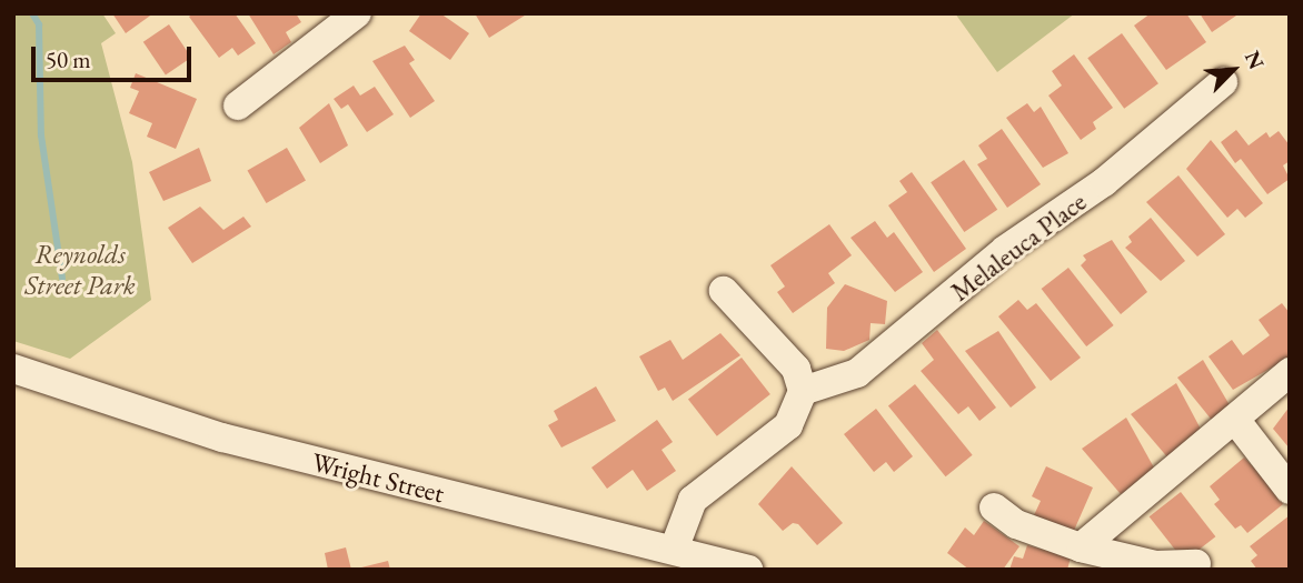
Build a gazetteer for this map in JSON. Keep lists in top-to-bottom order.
{
  "streets": {
    "street": ["Melaleuca Place", "Wright Street"]
  },
  "parks": ["Reynolds Street Park"],
  "scale_bar": "50 m",
  "north": "top right"
}
